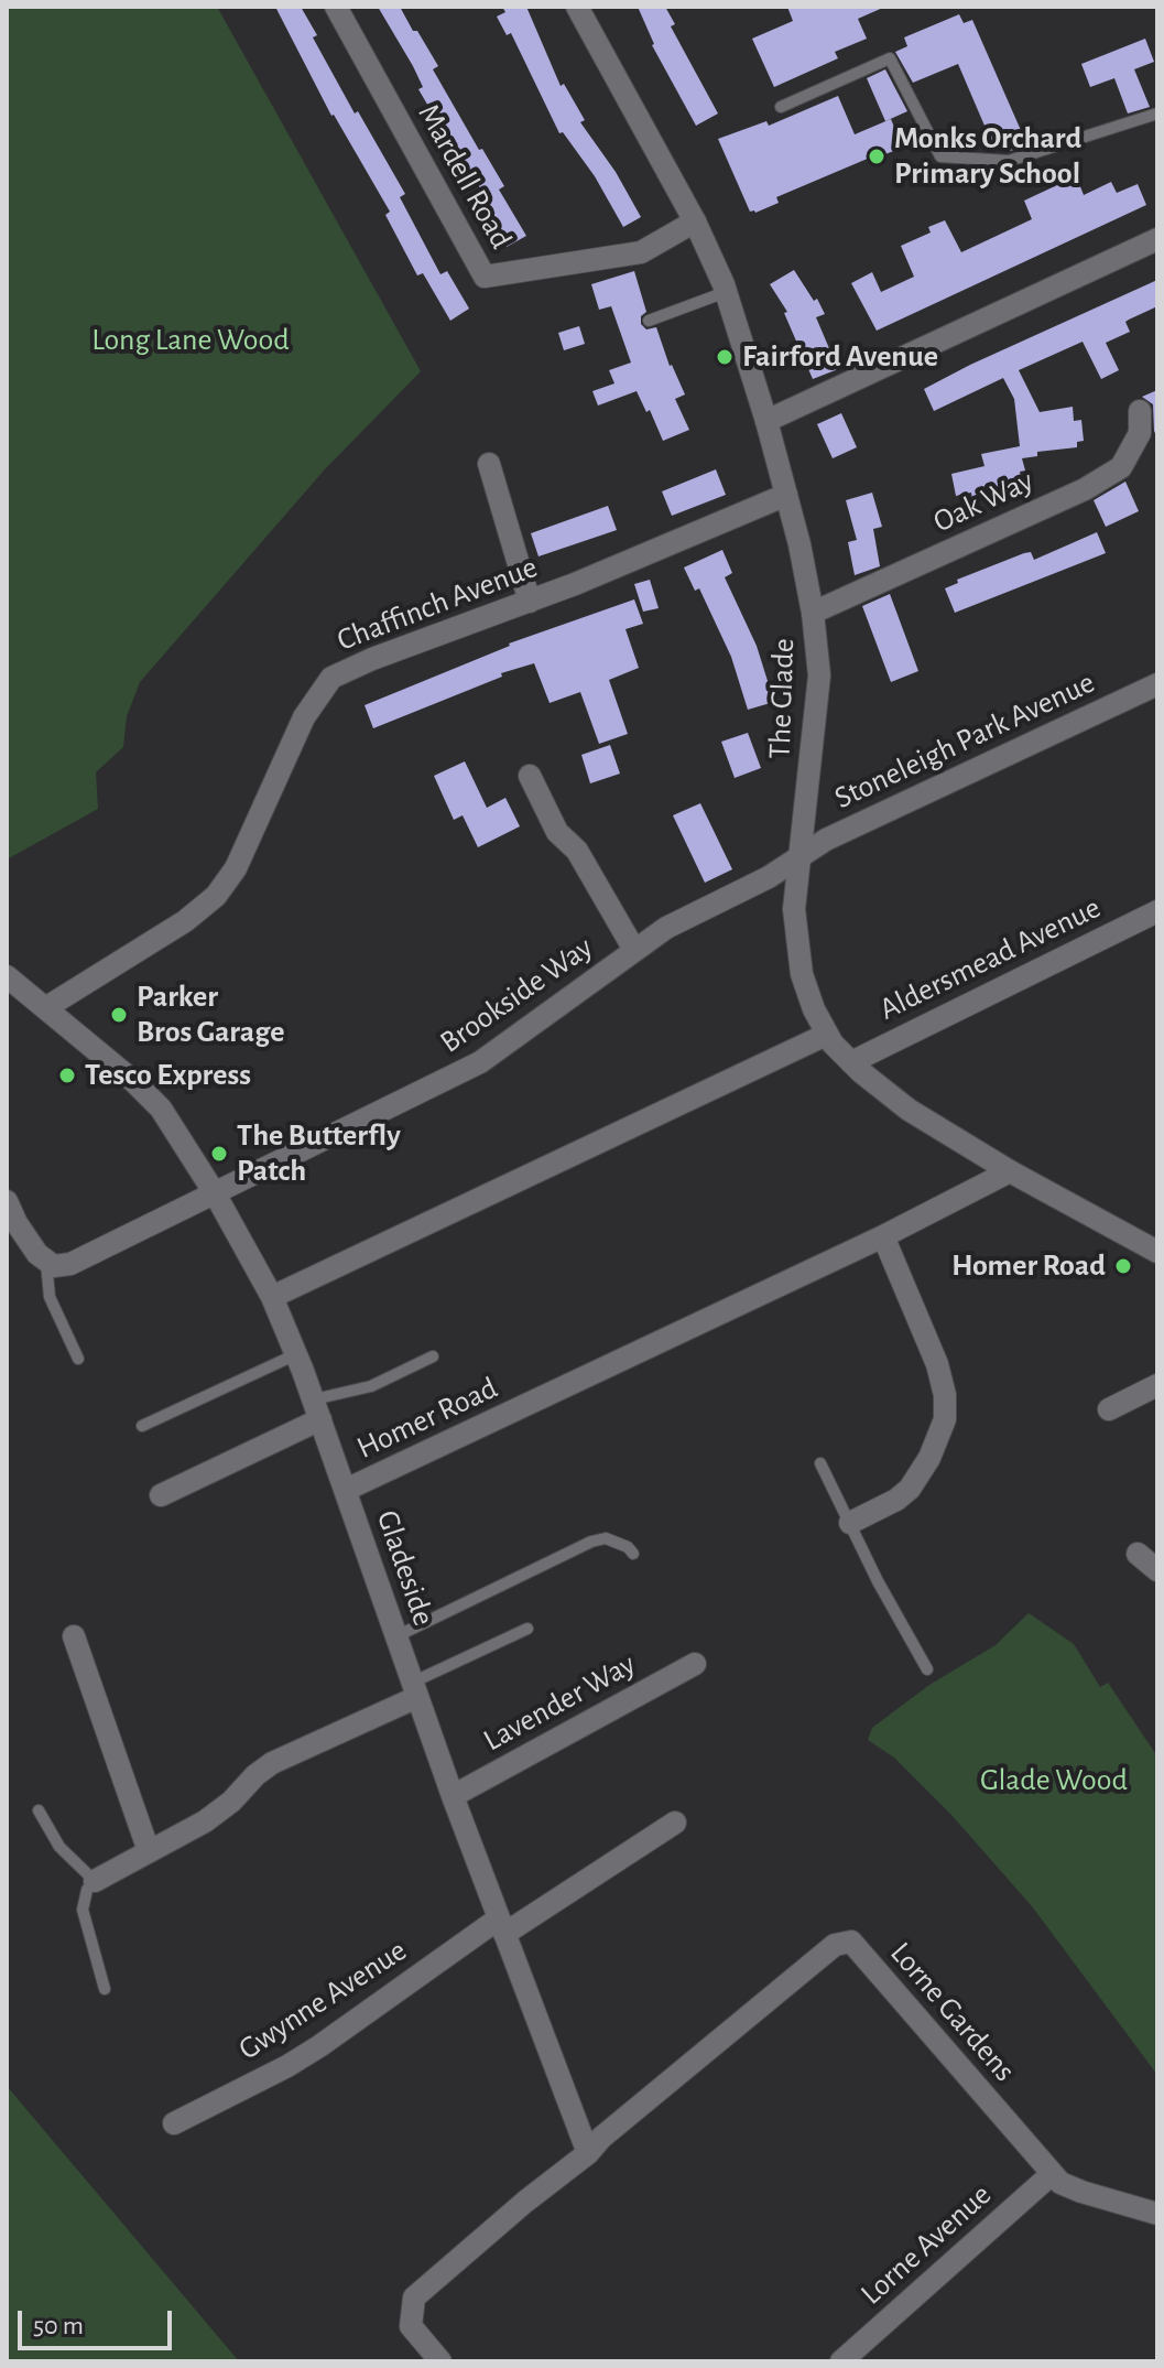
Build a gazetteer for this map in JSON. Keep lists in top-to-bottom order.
{
  "streets": {
    "street": [
      "Mardell Road",
      "Oak Way",
      "Chaffinch Avenue",
      "The Glade",
      "Stoneleigh Park Avenue",
      "Aldersmead Avenue",
      "Brookside Way",
      "Homer Road",
      "Gladeside",
      "Lavender Way",
      "Gwynne Avenue",
      "Lorne Gardens",
      "Lorne Avenue"
    ]
  },
  "crossings": [
    ["Mardell Road", "The Glade"],
    ["Oak Way", "The Glade"],
    ["Chaffinch Avenue", "The Glade"],
    ["Chaffinch Avenue", "Gladeside"],
    ["The Glade", "Stoneleigh Park Avenue"],
    ["The Glade", "Aldersmead Avenue"],
    ["The Glade", "Brookside Way"],
    ["The Glade", "Homer Road"],
    ["Stoneleigh Park Avenue", "Brookside Way"],
    ["Brookside Way", "Gladeside"],
    ["Homer Road", "Gladeside"],
    ["Gladeside", "Lavender Way"],
    ["Gladeside", "Gwynne Avenue"],
    ["Gladeside", "Lorne Gardens"],
    ["Lorne Gardens", "Lorne Avenue"]
  ],
  "parks": ["Long Lane Wood", "Glade Wood"],
  "places": [
    "Monks Orchard Primary School",
    "Fairford Avenue",
    "Parker Bros Garage",
    "Tesco Express",
    "The Butterfly Patch",
    "Homer Road"
  ],
  "scale_bar": "50 m"
}
